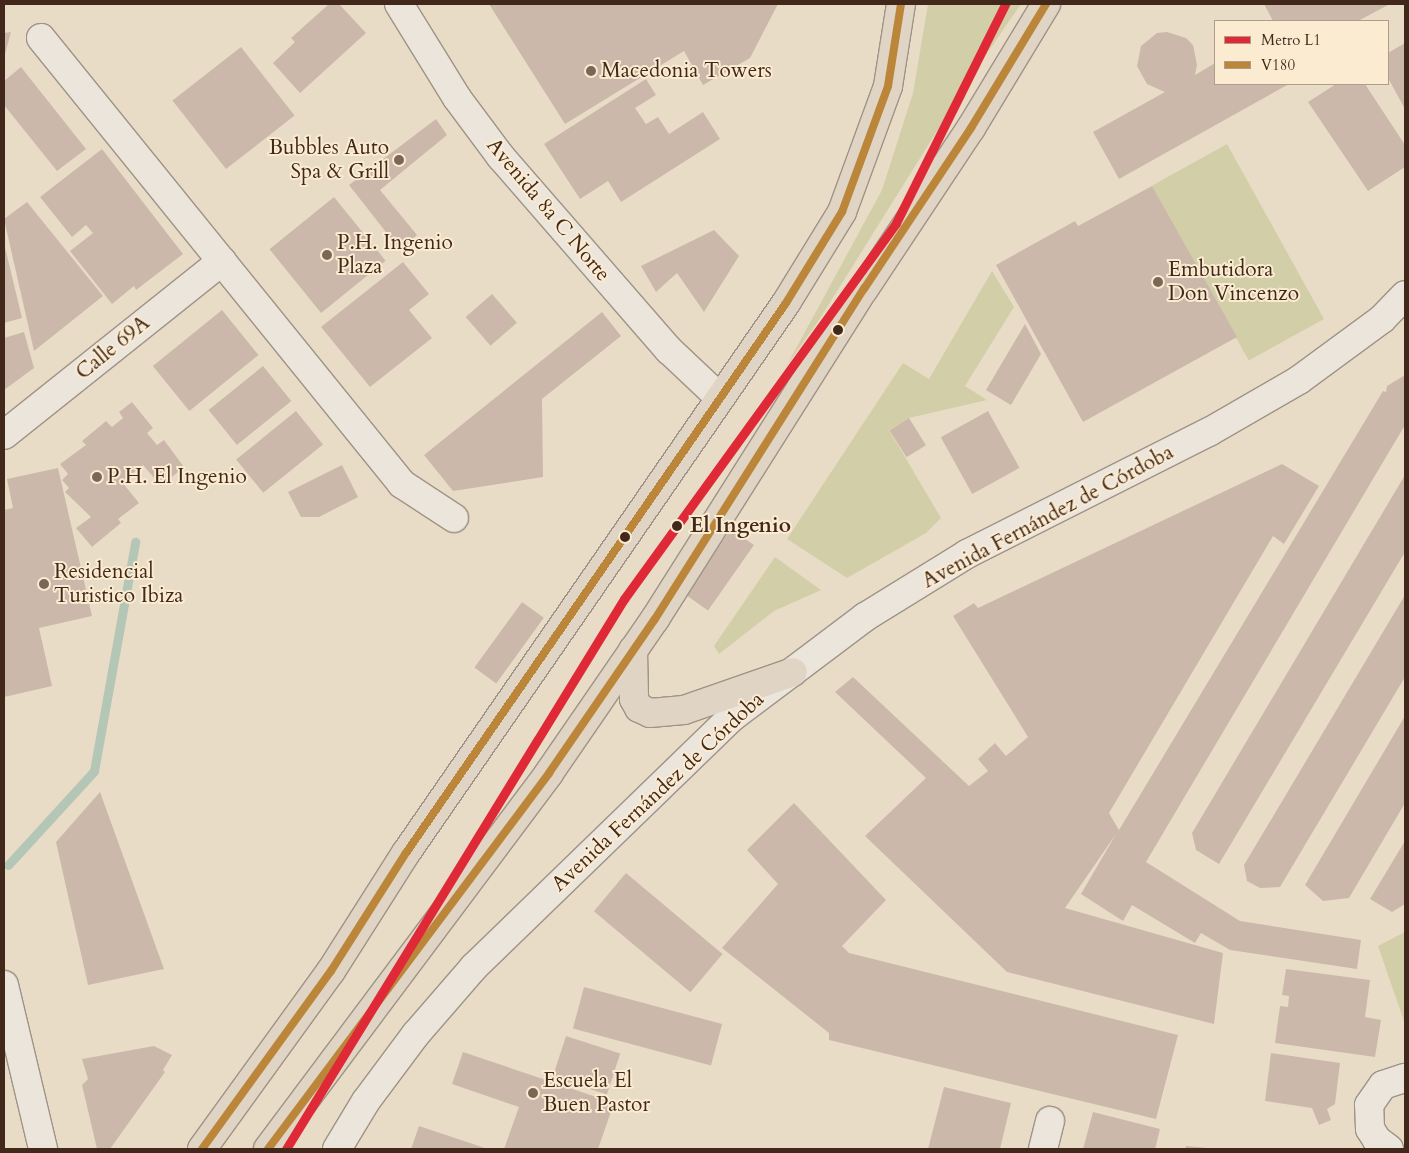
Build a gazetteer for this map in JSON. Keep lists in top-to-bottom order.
{
  "streets": {
    "street": ["Avenida 8a C Norte", "Calle 69A", "Avenida Fernández de Córdoba"]
  },
  "places": [
    "Macedonia Towers",
    "Bubbles Auto Spa & Grill",
    "P.H. Ingenio Plaza",
    "Embutidora Don Vincenzo",
    "P.H. El Ingenio",
    "El Ingenio",
    "Residencial Turistico Ibiza",
    "Escuela El Buen Pastor"
  ],
  "lines": ["metro line L1", "transit line V180"],
  "legend": ["Metro L1", "V180"]
}
